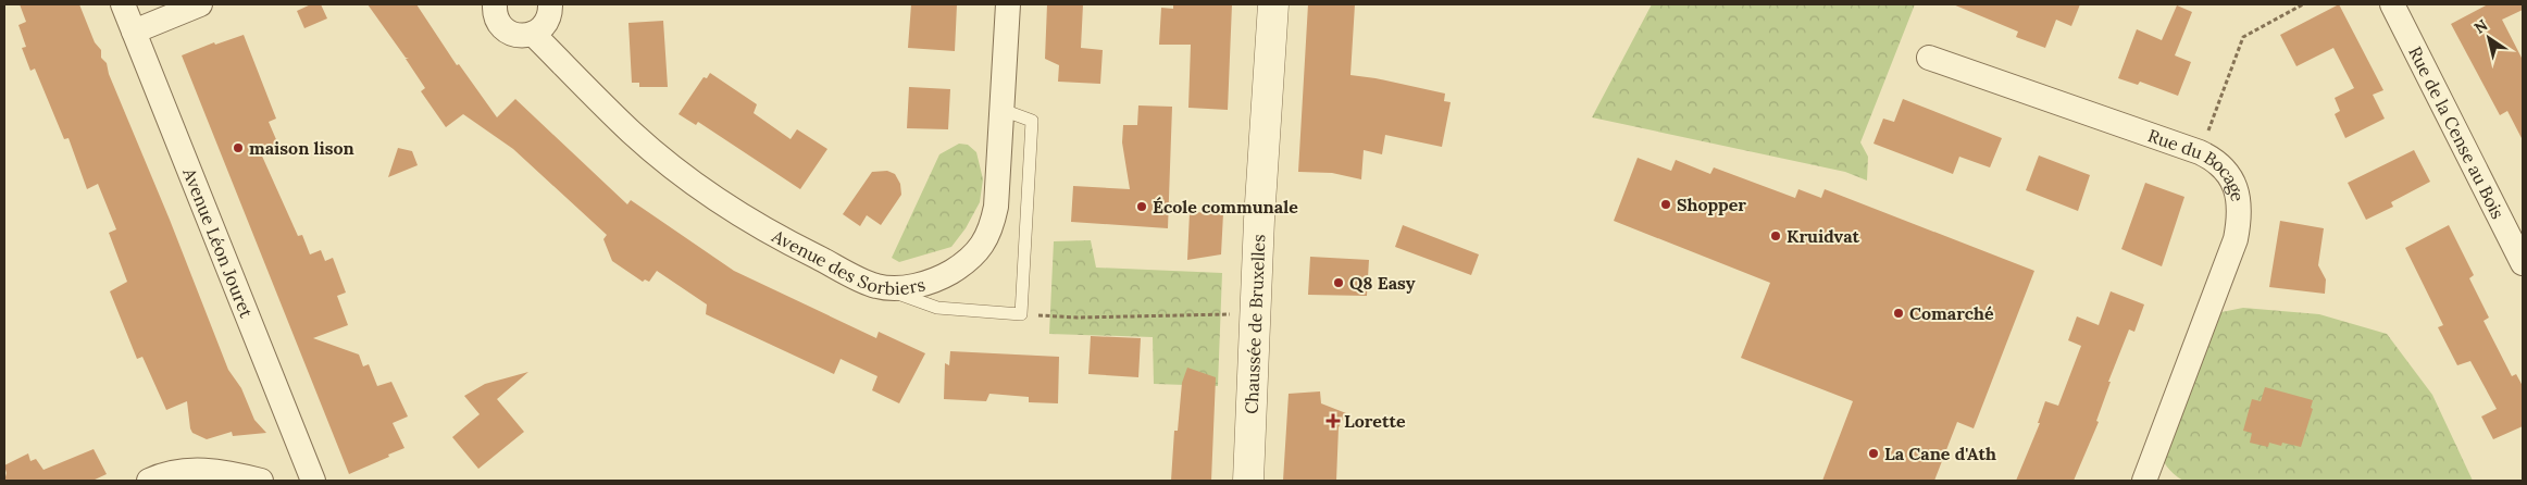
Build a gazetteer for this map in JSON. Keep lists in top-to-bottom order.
{
  "streets": {
    "street": [
      "Rue de la Cense au Bois",
      "Rue du Bocage",
      "Avenue Léon Jouret",
      "Avenue des Sorbiers",
      "Chaussée de Bruxelles"
    ]
  },
  "places": {
    "other": [
      "maison lison",
      "Shopper",
      "École communale",
      "Kruidvat",
      "Q8 Easy",
      "Comarché",
      "La Cane d'Ath"
    ],
    "health": ["Lorette"]
  },
  "north": "top left"
}
